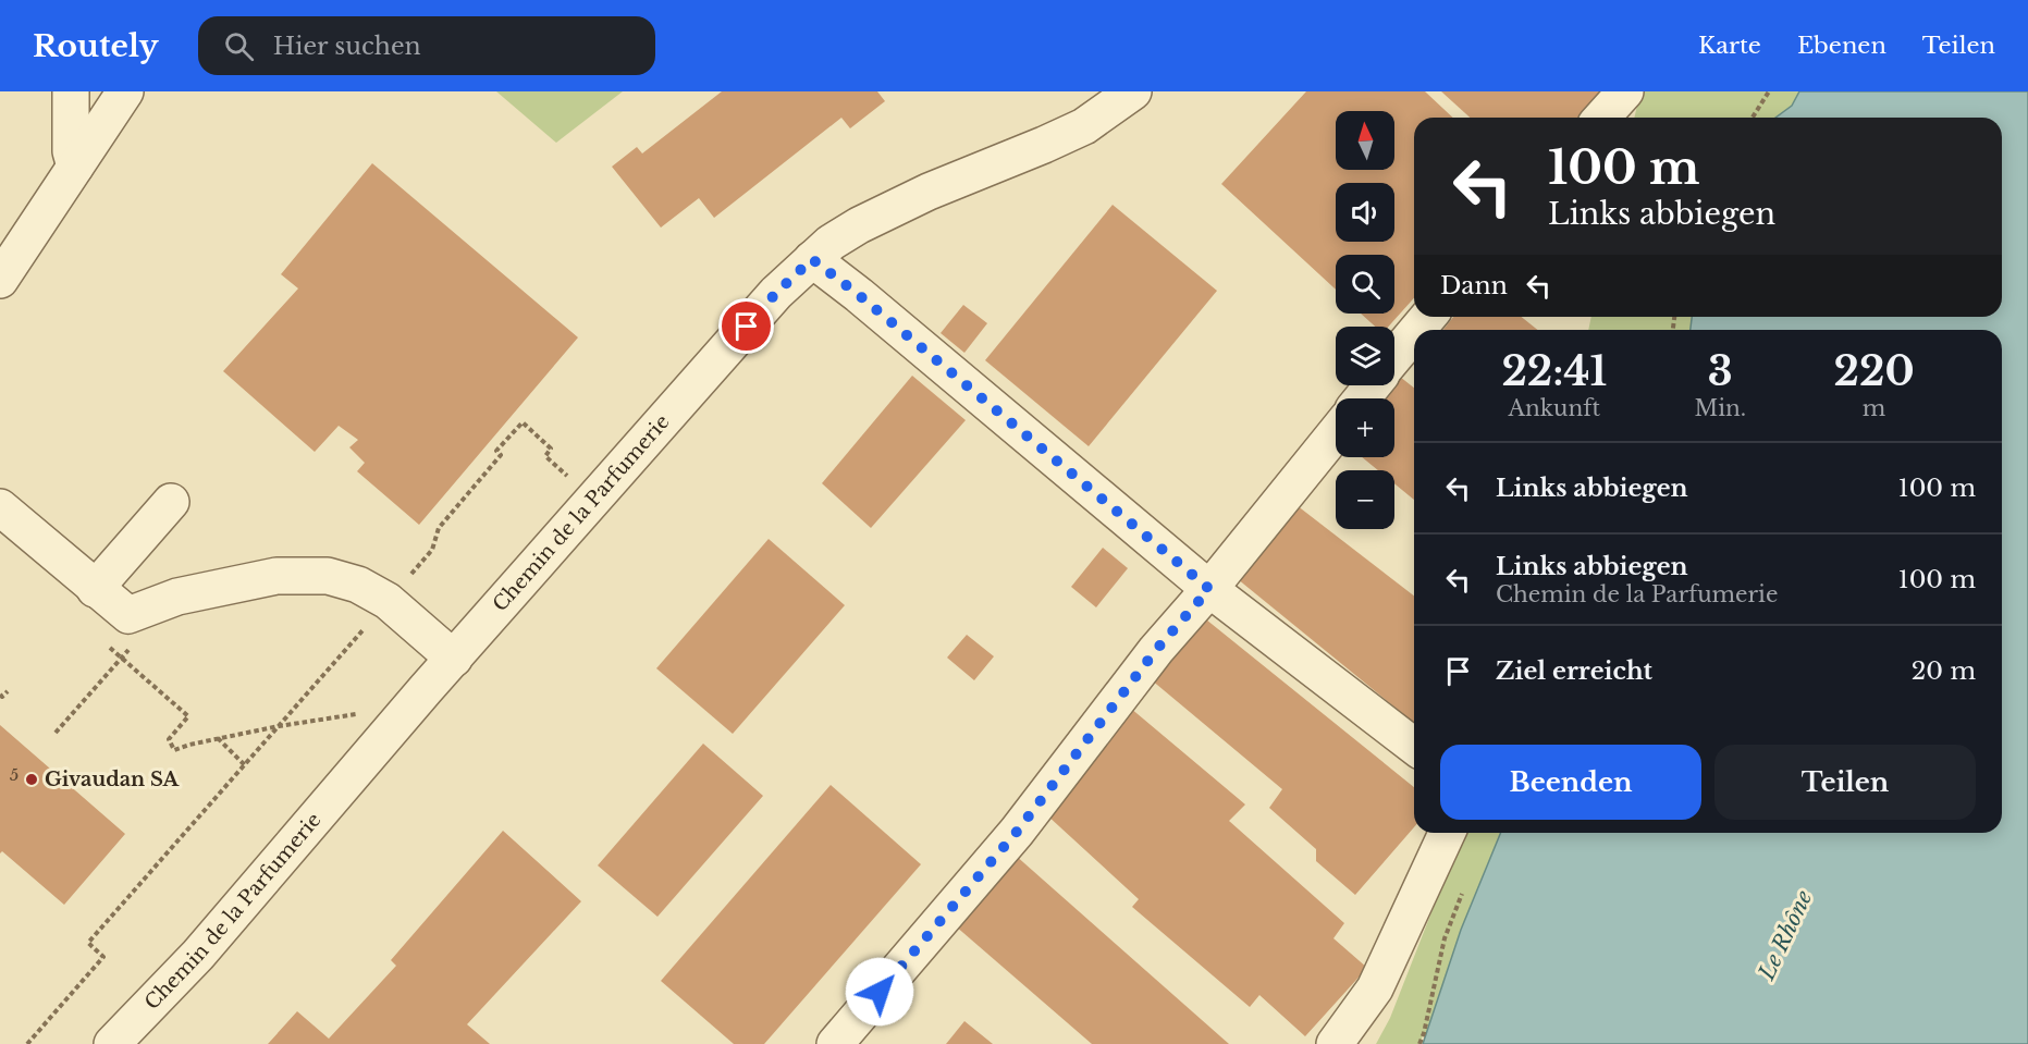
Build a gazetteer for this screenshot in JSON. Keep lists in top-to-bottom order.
{
  "streets": {
    "street": ["Chemin de la Parfumerie"]
  },
  "water": ["Le Rhône"],
  "places": ["Givaudan SA"],
  "house_numbers": ["5"],
  "north": "top",
  "page": {
    "header": "Routely",
    "search": "Hier suchen",
    "nav": ["Karte", "Ebenen", "Teilen"],
    "map_buttons": ["+", "−"],
    "turn": ["100 m", "Links abbiegen"],
    "then": "Dann",
    "eta": [
      "22:41",
      "Ankunft",
      "3",
      "Min.",
      "220",
      "m"
    ],
    "list": [
      {
        "name": "Links abbiegen",
        "value": "100 m"
      },
      {
        "name": "Links abbiegen",
        "note": "Chemin de la Parfumerie",
        "value": "100 m"
      },
      {
        "name": "Ziel erreicht",
        "value": "20 m"
      }
    ],
    "buttons": ["Beenden", "Teilen"]
  }
}
